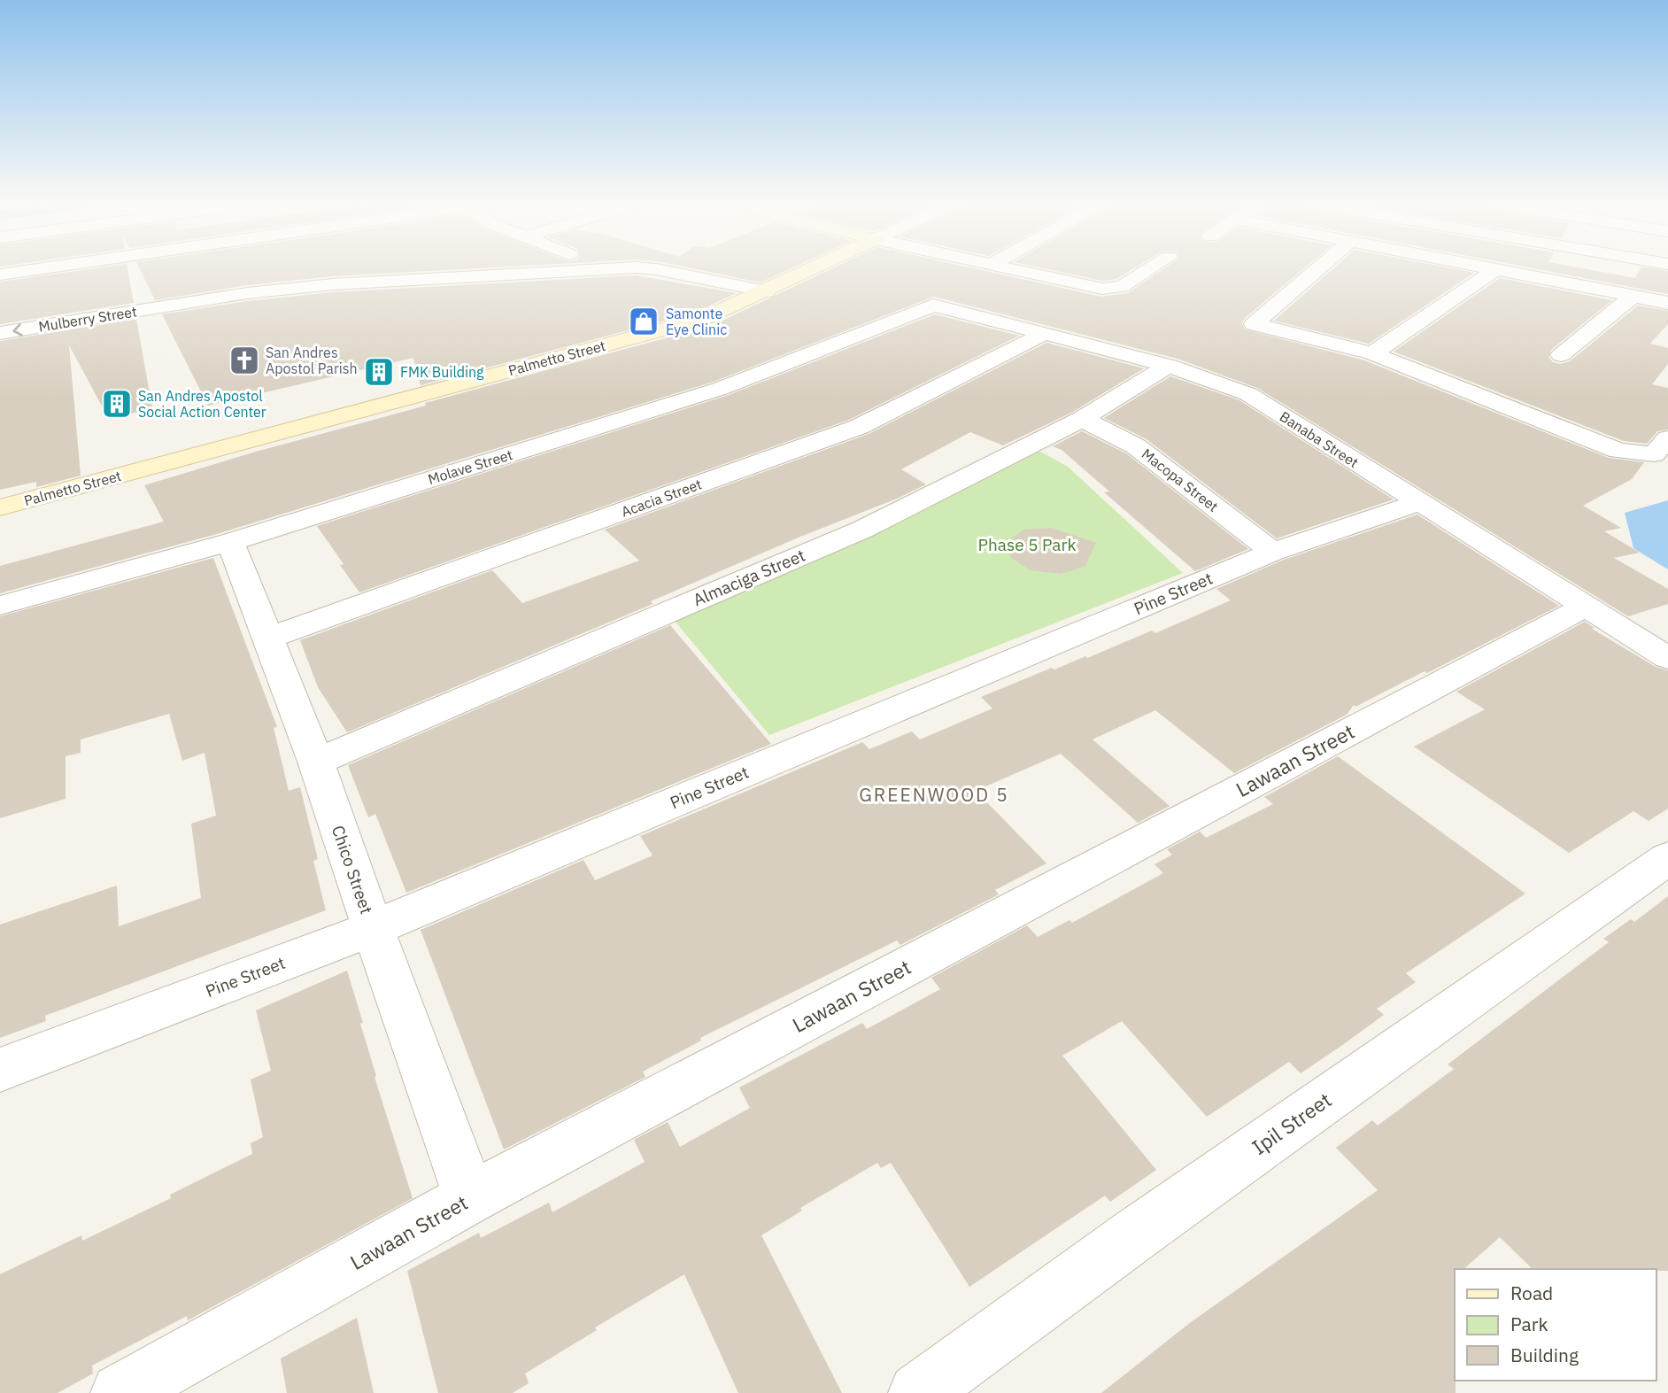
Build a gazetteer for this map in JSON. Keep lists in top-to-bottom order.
{
  "streets": {
    "street": [
      "Mulberry Street",
      "Palmetto Street",
      "Banaba Street",
      "Molave Street",
      "Macopa Street",
      "Acacia Street",
      "Almaciga Street",
      "Pine Street",
      "Lawaan Street",
      "Chico Street",
      "Ipil Street"
    ]
  },
  "crossings": [
    ["Mulberry Street", "Palmetto Street"],
    ["Banaba Street", "Molave Street"],
    ["Banaba Street", "Acacia Street"],
    ["Banaba Street", "Almaciga Street"],
    ["Banaba Street", "Pine Street"],
    ["Banaba Street", "Lawaan Street"],
    ["Molave Street", "Chico Street"],
    ["Macopa Street", "Almaciga Street"],
    ["Macopa Street", "Pine Street"],
    ["Acacia Street", "Chico Street"],
    ["Almaciga Street", "Chico Street"],
    ["Pine Street", "Chico Street"],
    ["Lawaan Street", "Chico Street"]
  ],
  "one_way": ["Mulberry Street"],
  "districts": ["GREENWOOD 5"],
  "parks": ["Phase 5 Park"],
  "places": {
    "shop": ["Samonte Eye Clinic"],
    "church": ["San Andres Apostol Parish"],
    "building": ["FMK Building", "San Andres Apostol Social Action Center"]
  },
  "legend": ["Road", "Park", "Building"]
}
